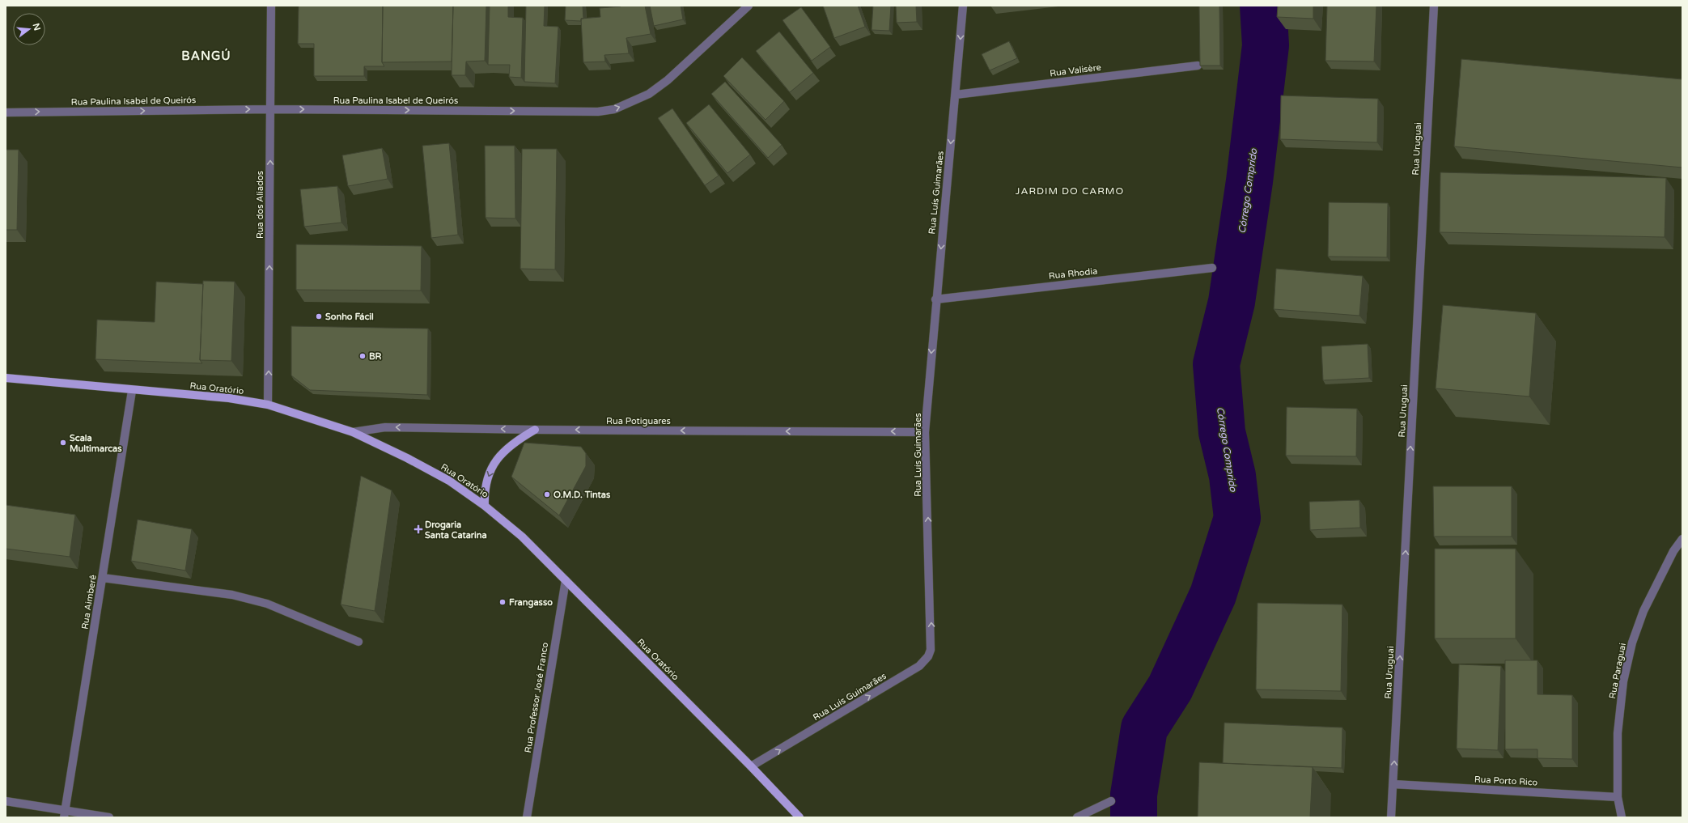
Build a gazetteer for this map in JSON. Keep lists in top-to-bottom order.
{
  "streets": {
    "main road": ["Rua Oratório"],
    "street": [
      "Rua Valisère",
      "Rua Paulina Isabel de Queirós",
      "Rua Uruguai",
      "Rua Luís Guimarães",
      "Rua dos Aliados",
      "Rua Rhodia",
      "Rua Potiguares",
      "Rua Aimberê",
      "Rua Paraguai",
      "Rua Professor José Franco",
      "Rua Porto Rico"
    ]
  },
  "crossings": [
    ["Rua Valisère", "Rua Luís Guimarães"],
    ["Rua Paulina Isabel de Queirós", "Rua dos Aliados"],
    ["Rua Uruguai", "Rua Porto Rico"],
    ["Rua Luís Guimarães", "Rua Rhodia"],
    ["Rua Luís Guimarães", "Rua Oratório"],
    ["Rua Luís Guimarães", "Rua Potiguares"],
    ["Rua dos Aliados", "Rua Oratório"],
    ["Rua Oratório", "Rua Potiguares"],
    ["Rua Oratório", "Rua Aimberê"],
    ["Rua Oratório", "Rua Professor José Franco"],
    ["Rua Paraguai", "Rua Porto Rico"]
  ],
  "one_way": [
    "Rua Paulina Isabel de Queirós",
    "Rua Uruguai",
    "Rua dos Aliados",
    "Rua Potiguares"
  ],
  "districts": ["BANGÚ", "JARDIM DO CARMO"],
  "water": ["Córrego Comprido"],
  "places": {
    "other": [
      "Sonho Fácil",
      "BR",
      "Scala Multimarcas",
      "O.M.D. Tintas",
      "Frangasso"
    ],
    "health": ["Drogaria Santa Catarina"]
  },
  "north": "right"
}
